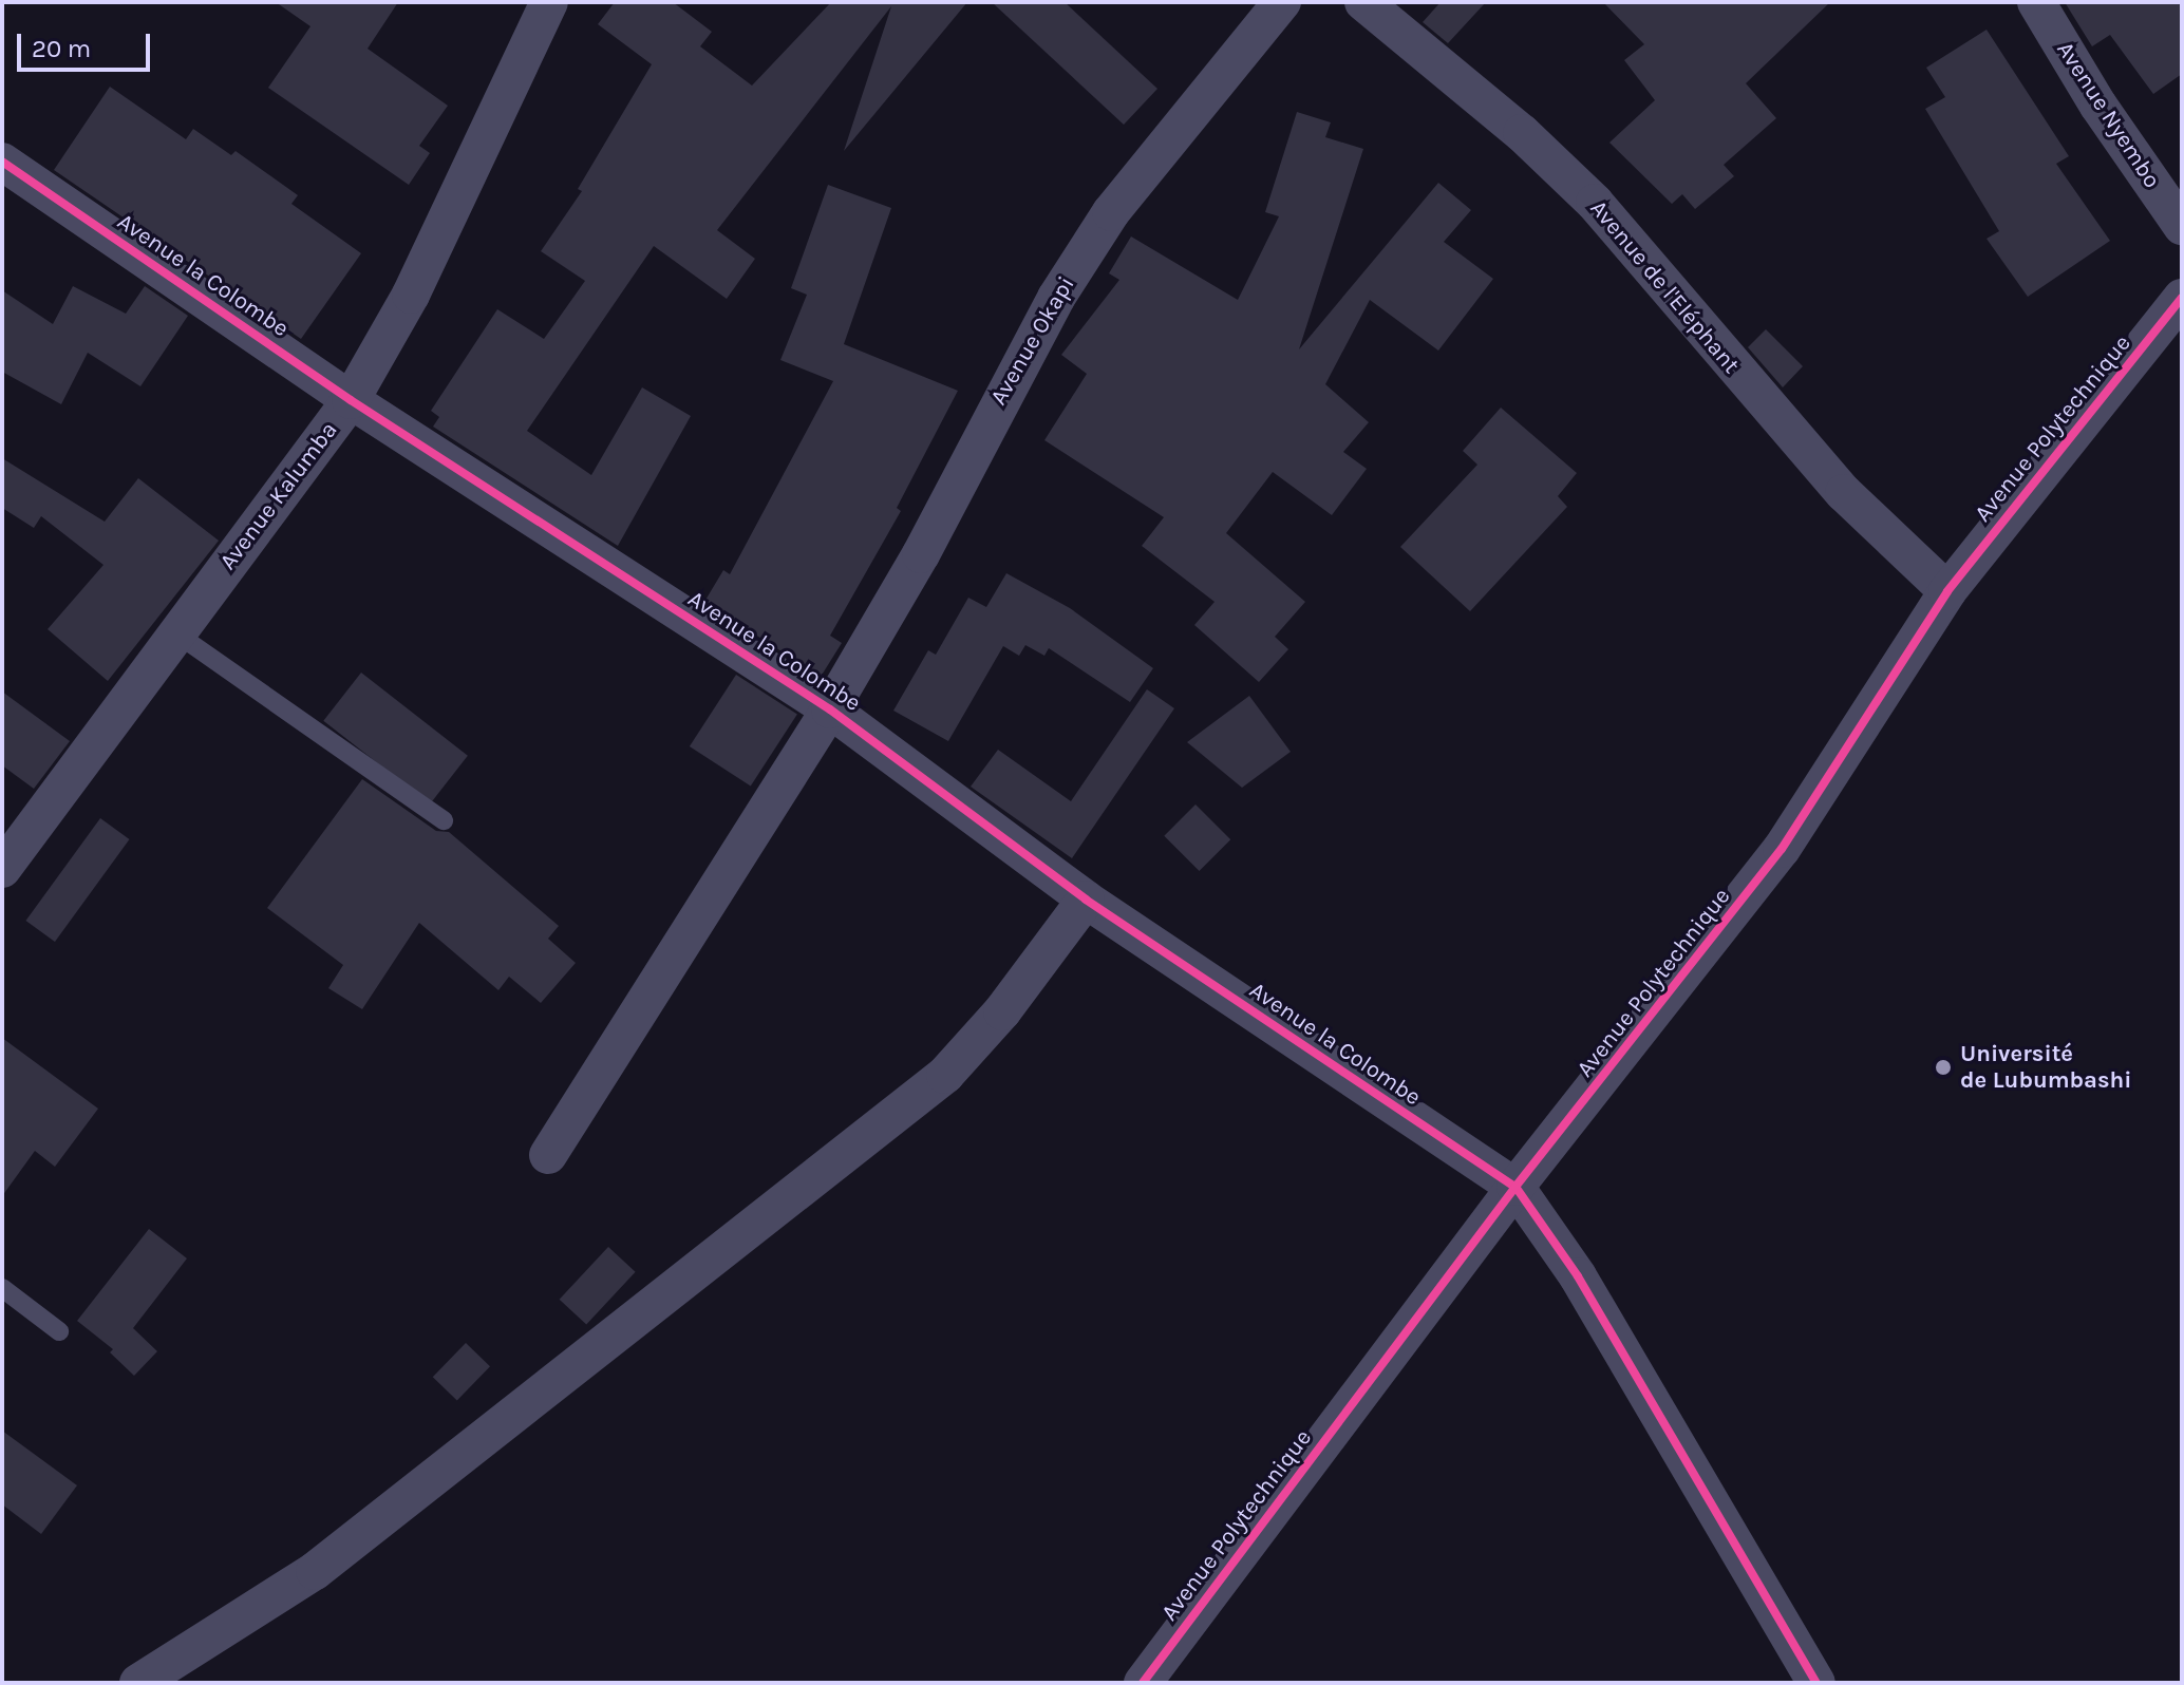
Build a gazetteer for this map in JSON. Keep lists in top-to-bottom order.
{
  "streets": {
    "street": [
      "Avenue Nyembo",
      "Avenue la Colombe",
      "Avenue de l'Eléphant",
      "Avenue Okapi",
      "Avenue Polytechnique",
      "Avenue Kalumba"
    ]
  },
  "crossings": [
    ["Avenue la Colombe", "Avenue Okapi"],
    ["Avenue la Colombe", "Avenue Polytechnique"],
    ["Avenue la Colombe", "Avenue Kalumba"],
    ["Avenue de l'Eléphant", "Avenue Polytechnique"]
  ],
  "places": ["Université de Lubumbashi"],
  "scale_bar": "20 m"
}
